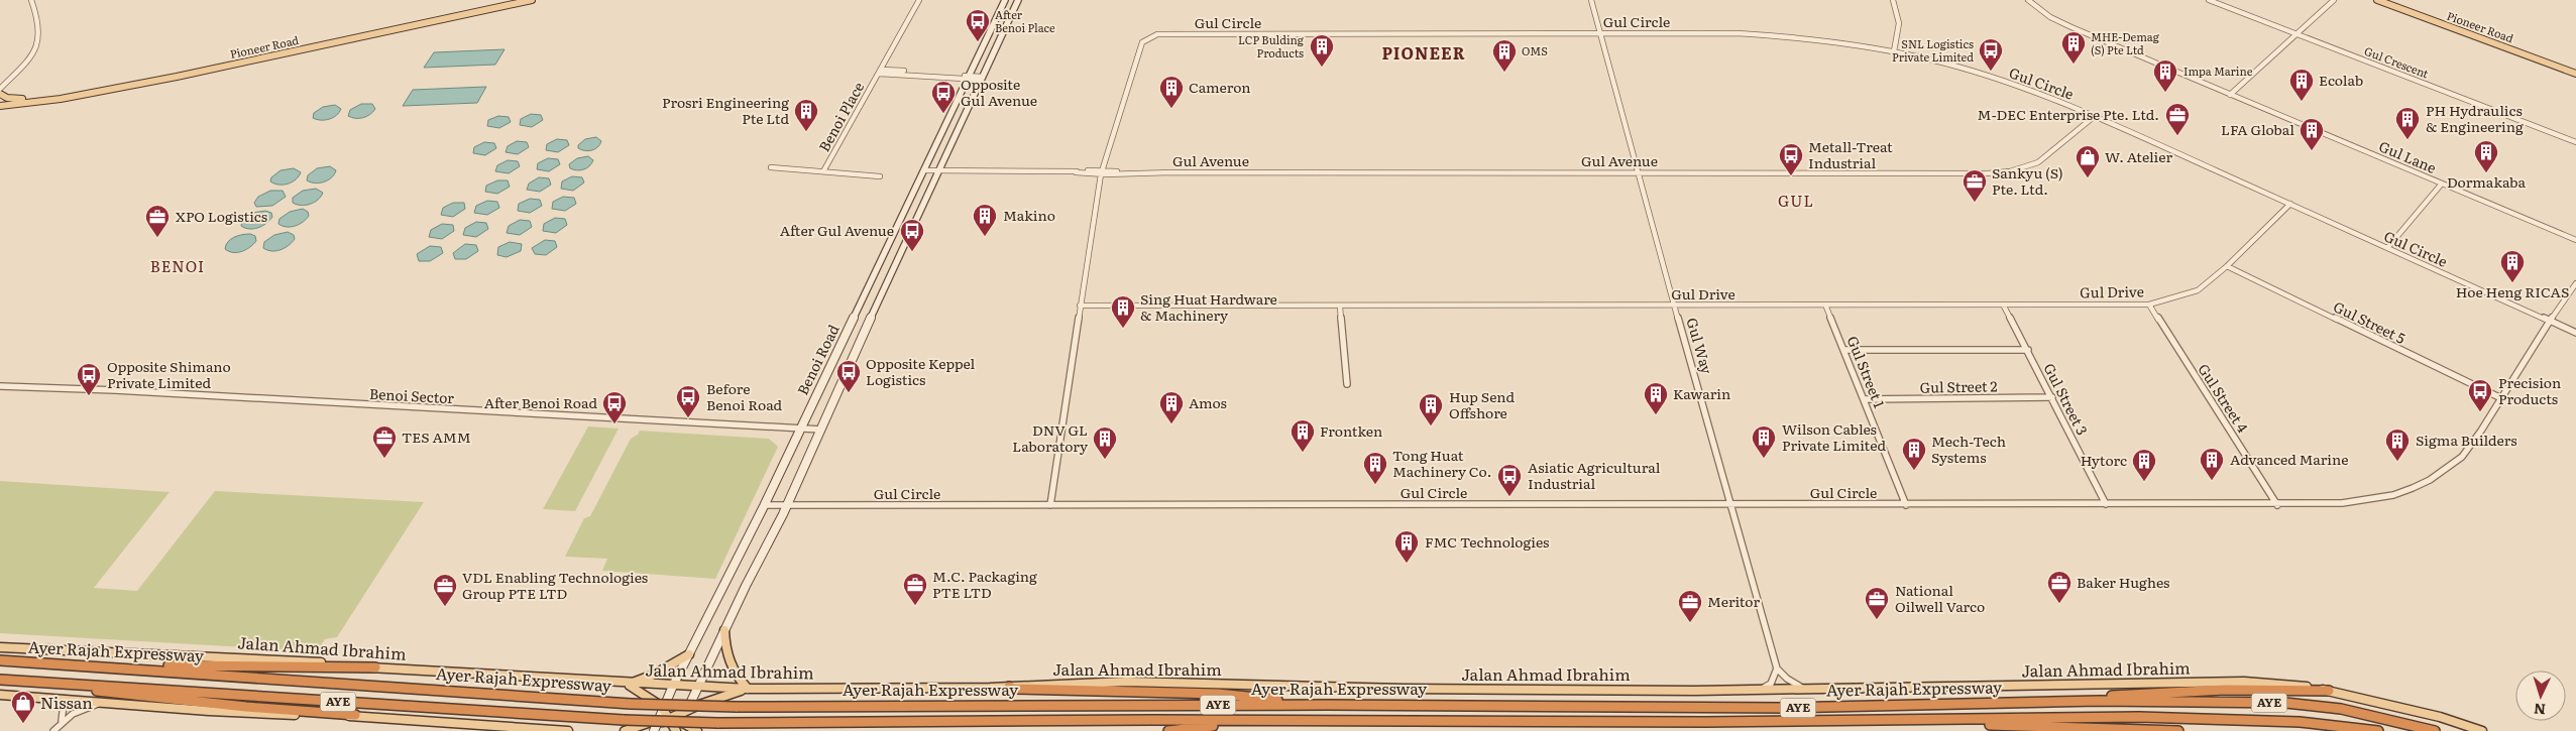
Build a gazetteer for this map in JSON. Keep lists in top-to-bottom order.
{
  "streets": {
    "highway": ["Ayer Rajah Expressway", "AYE"],
    "main road": ["Pioneer Road", "Benoi Road", "Jalan Ahmad Ibrahim"],
    "street": [
      "Gul Circle",
      "Gul Crescent",
      "Benoi Place",
      "Gul Lane",
      "Gul Avenue",
      "Gul Drive",
      "Gul Street 5",
      "Gul Way",
      "Gul Street 1",
      "Gul Street 2",
      "Benoi Sector",
      "Gul Street 4",
      "Gul Street 3"
    ]
  },
  "crossings": [
    ["Gul Circle", "Gul Avenue"],
    ["Gul Circle", "Gul Drive"],
    ["Gul Circle", "Gul Street 5"],
    ["Gul Circle", "Gul Way"],
    ["Gul Circle", "Benoi Road"],
    ["Gul Circle", "Gul Street 1"],
    ["Gul Circle", "Gul Street 4"],
    ["Gul Circle", "Gul Street 3"],
    ["Benoi Place", "Benoi Road"],
    ["Gul Avenue", "Gul Way"],
    ["Gul Avenue", "Benoi Road"],
    ["Gul Drive", "Gul Street 5"],
    ["Gul Drive", "Gul Way"],
    ["Gul Drive", "Gul Street 1"],
    ["Gul Drive", "Gul Street 4"],
    ["Gul Drive", "Gul Street 3"],
    ["Benoi Road", "Benoi Sector"],
    ["Benoi Road", "Jalan Ahmad Ibrahim"],
    ["Gul Street 1", "Gul Street 2"],
    ["Gul Street 2", "Gul Street 3"]
  ],
  "districts": ["PIONEER", "GUL", "BENOI"],
  "places": {
    "bus stop": [
      "After Benoi Place",
      "SNL Logistics Private Limited",
      "Opposite Gul Avenue",
      "Metall-Treat Industrial",
      "After Gul Avenue",
      "Opposite Keppel Logistics",
      "Opposite Shimano Private Limited",
      "Precision Products",
      "Before Benoi Road",
      "After Benoi Road",
      "Asiatic Agricultural Industrial"
    ],
    "building": [
      "MHE-Demag (S) Pte Ltd",
      "LCP Bulding Products",
      "OMS",
      "Impa Marine",
      "Ecolab",
      "Cameron",
      "Prosri Engineering Pte Ltd",
      "PH Hydraulics & Engineering",
      "LFA Global",
      "Dormakaba",
      "Makino",
      "Hoe Heng RICAS",
      "Sing Huat Hardware & Machinery",
      "Kawarin",
      "Amos",
      "Hup Send Offshore",
      "Frontken",
      "Wilson Cables Private Limited",
      "DNV GL Laboratory",
      "Sigma Builders",
      "Mech-Tech Systems",
      "Advanced Marine",
      "Hytorc",
      "Tong Huat Machinery Co.",
      "FMC Technologies"
    ],
    "office": [
      "M-DEC Enterprise Pte. Ltd.",
      "Sankyu (S) Pte. Ltd.",
      "XPO Logistics",
      "TES AMM",
      "Baker Hughes",
      "M.C. Packaging PTE LTD",
      "VDL Enabling Technologies Group PTE LTD",
      "National Oilwell Varco",
      "Meritor"
    ],
    "shop": ["W. Atelier", "Nissan"]
  },
  "north": "bottom"
}
